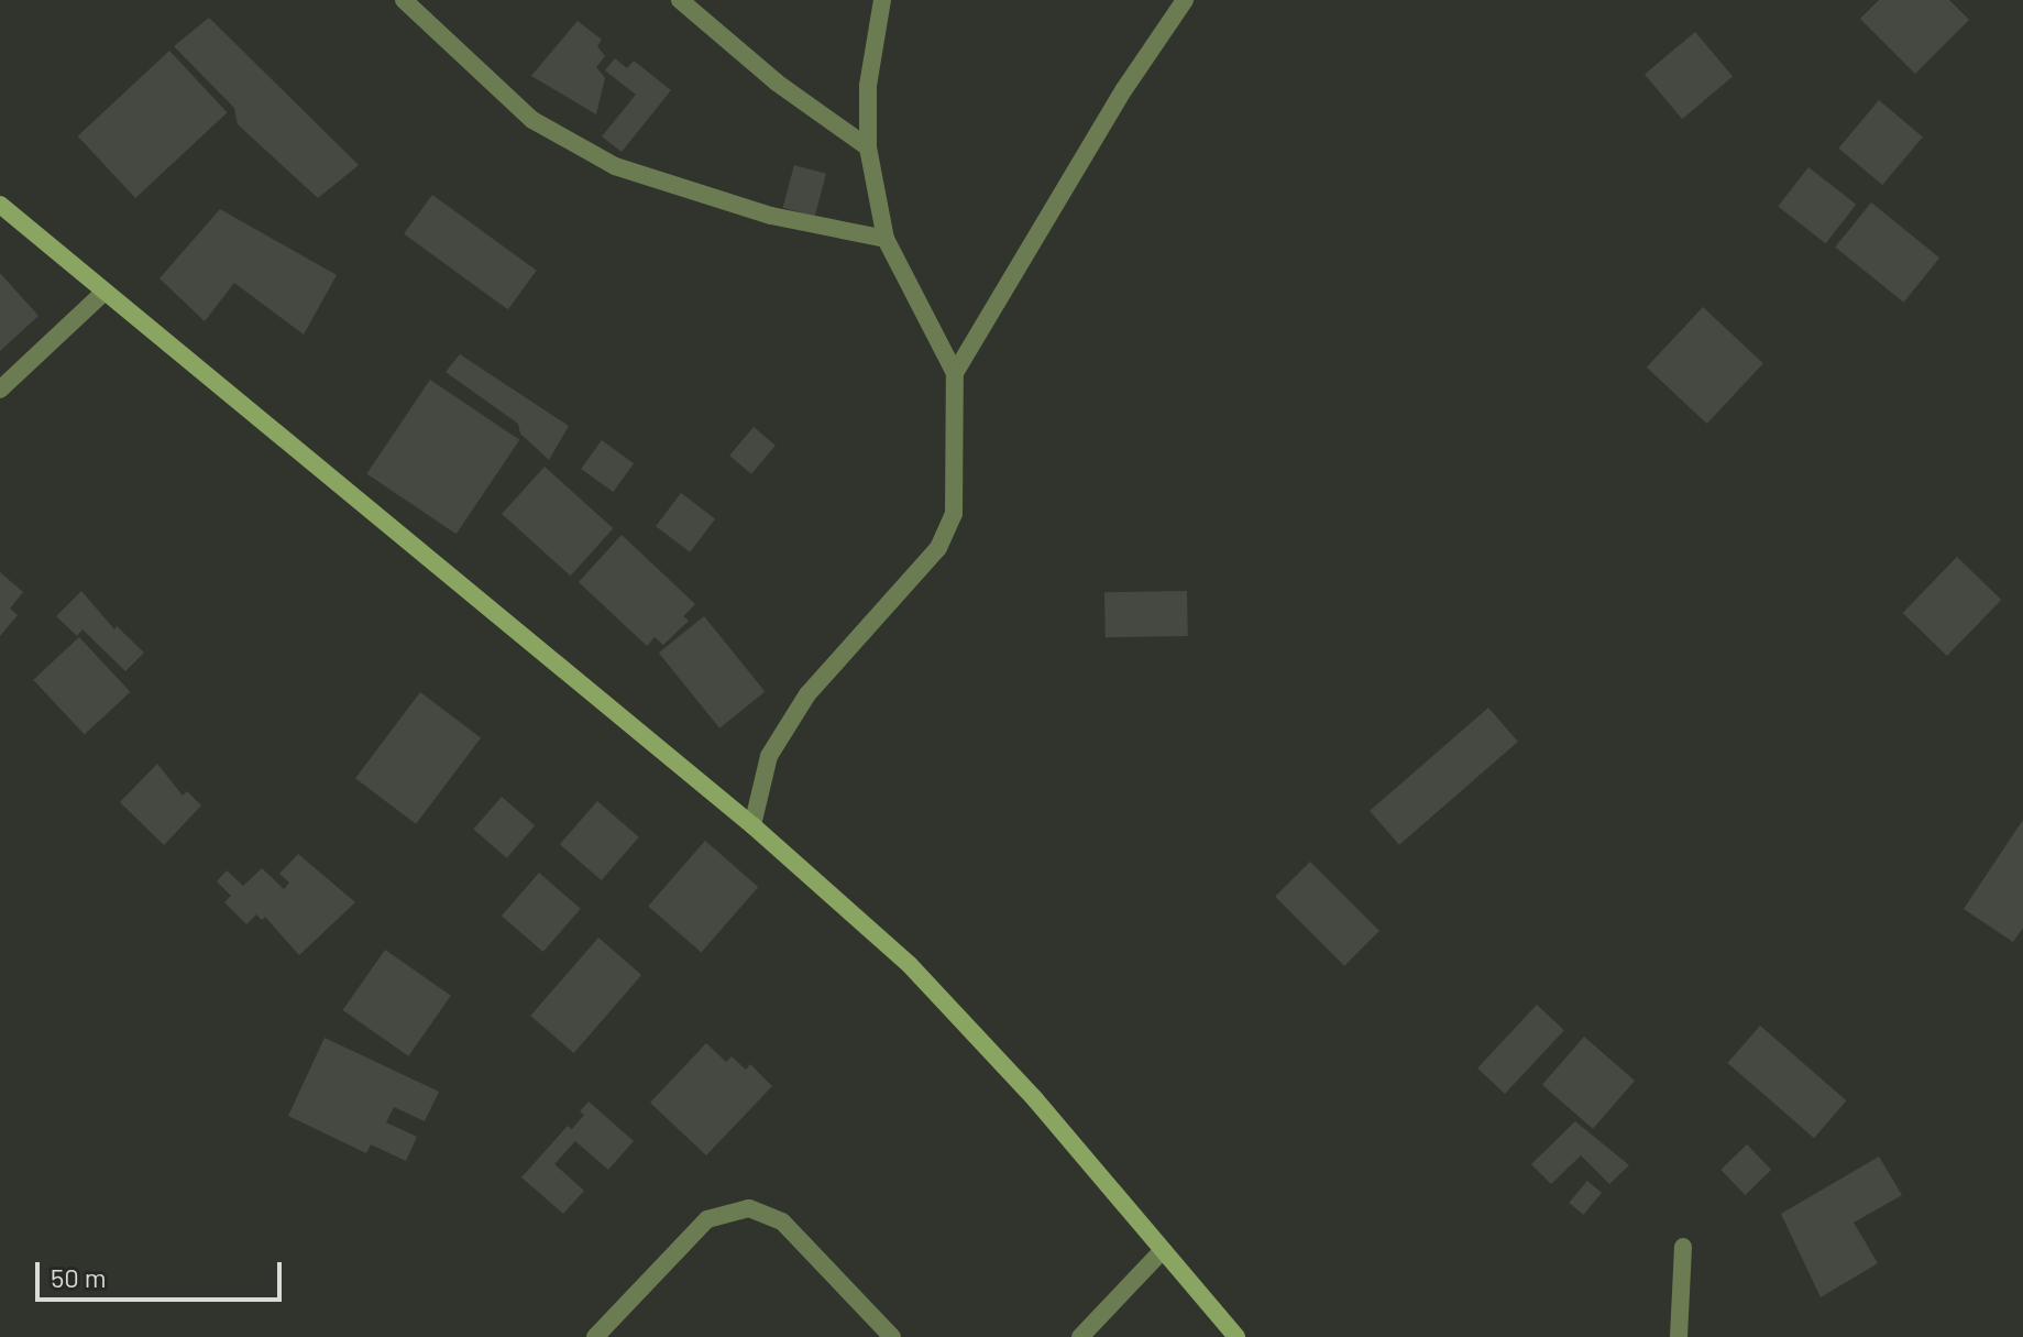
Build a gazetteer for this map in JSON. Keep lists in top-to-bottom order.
{
  "scale_bar": "50 m"
}
